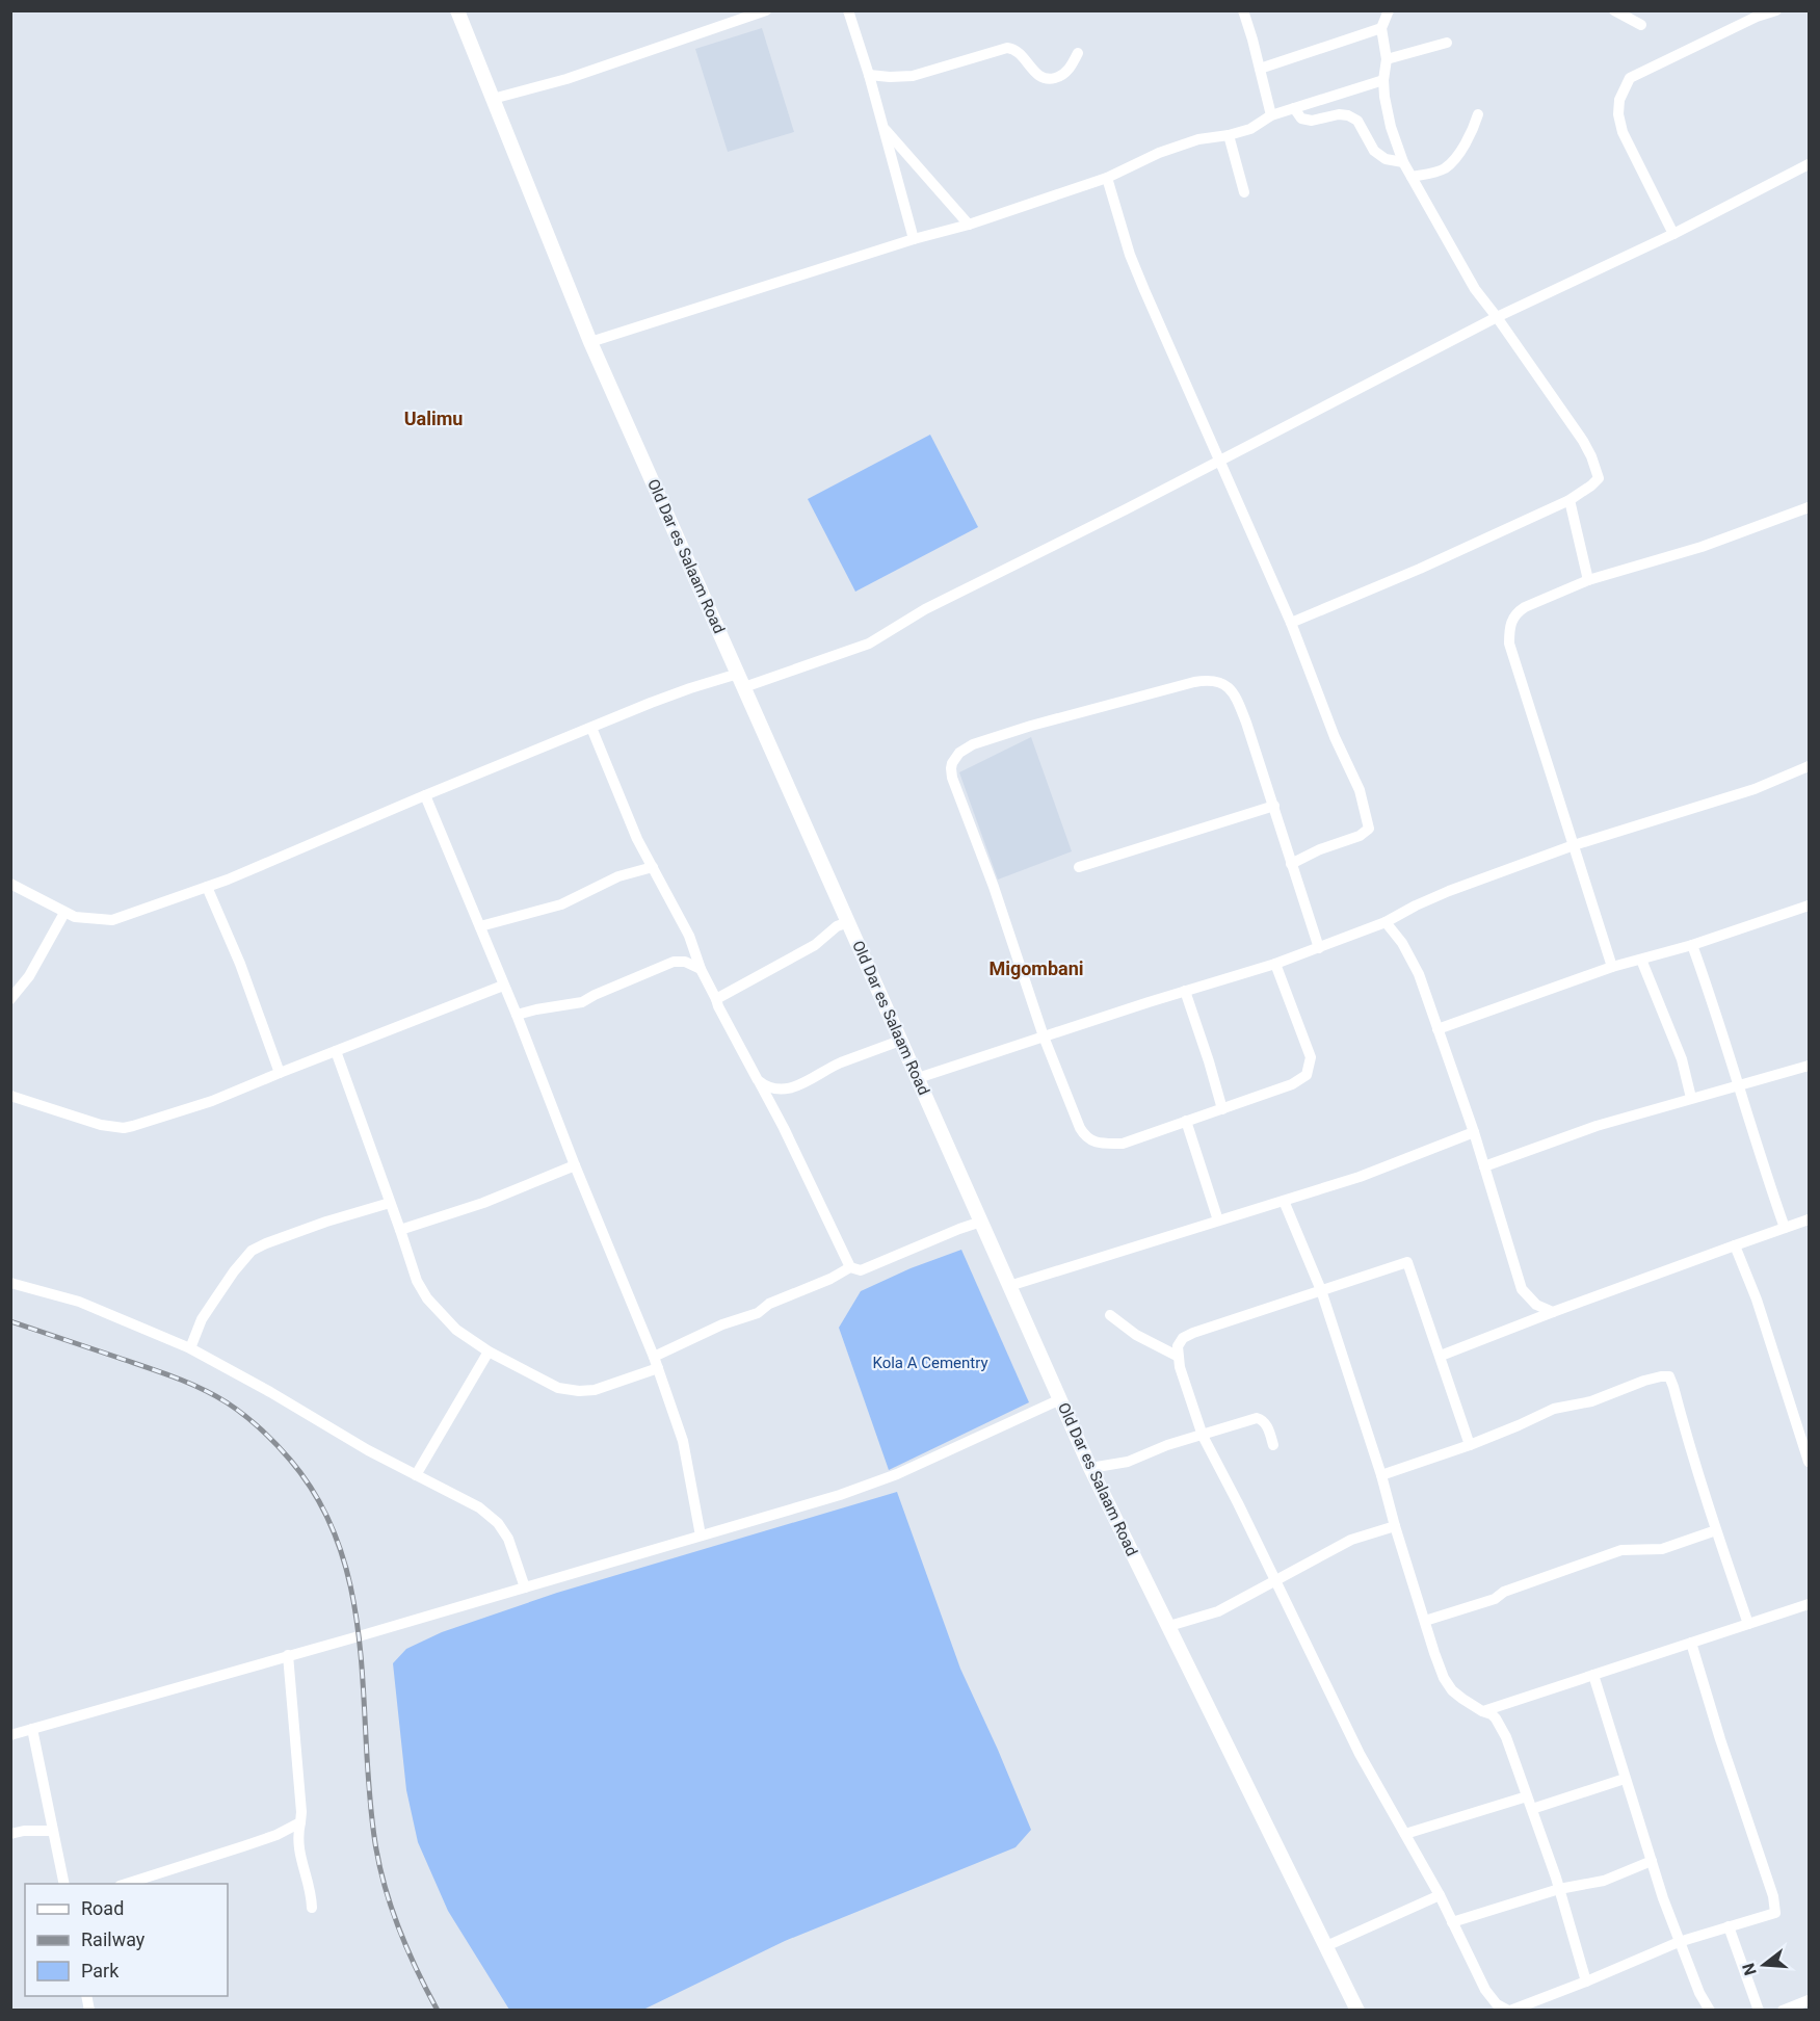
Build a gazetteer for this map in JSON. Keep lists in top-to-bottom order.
{
  "streets": {
    "main road": ["Old Dar es Salaam Road"]
  },
  "districts": ["Ualimu", "Migombani"],
  "parks": ["Kola A Cementry"],
  "legend": ["Road", "Railway", "Park"],
  "north": "left"
}
